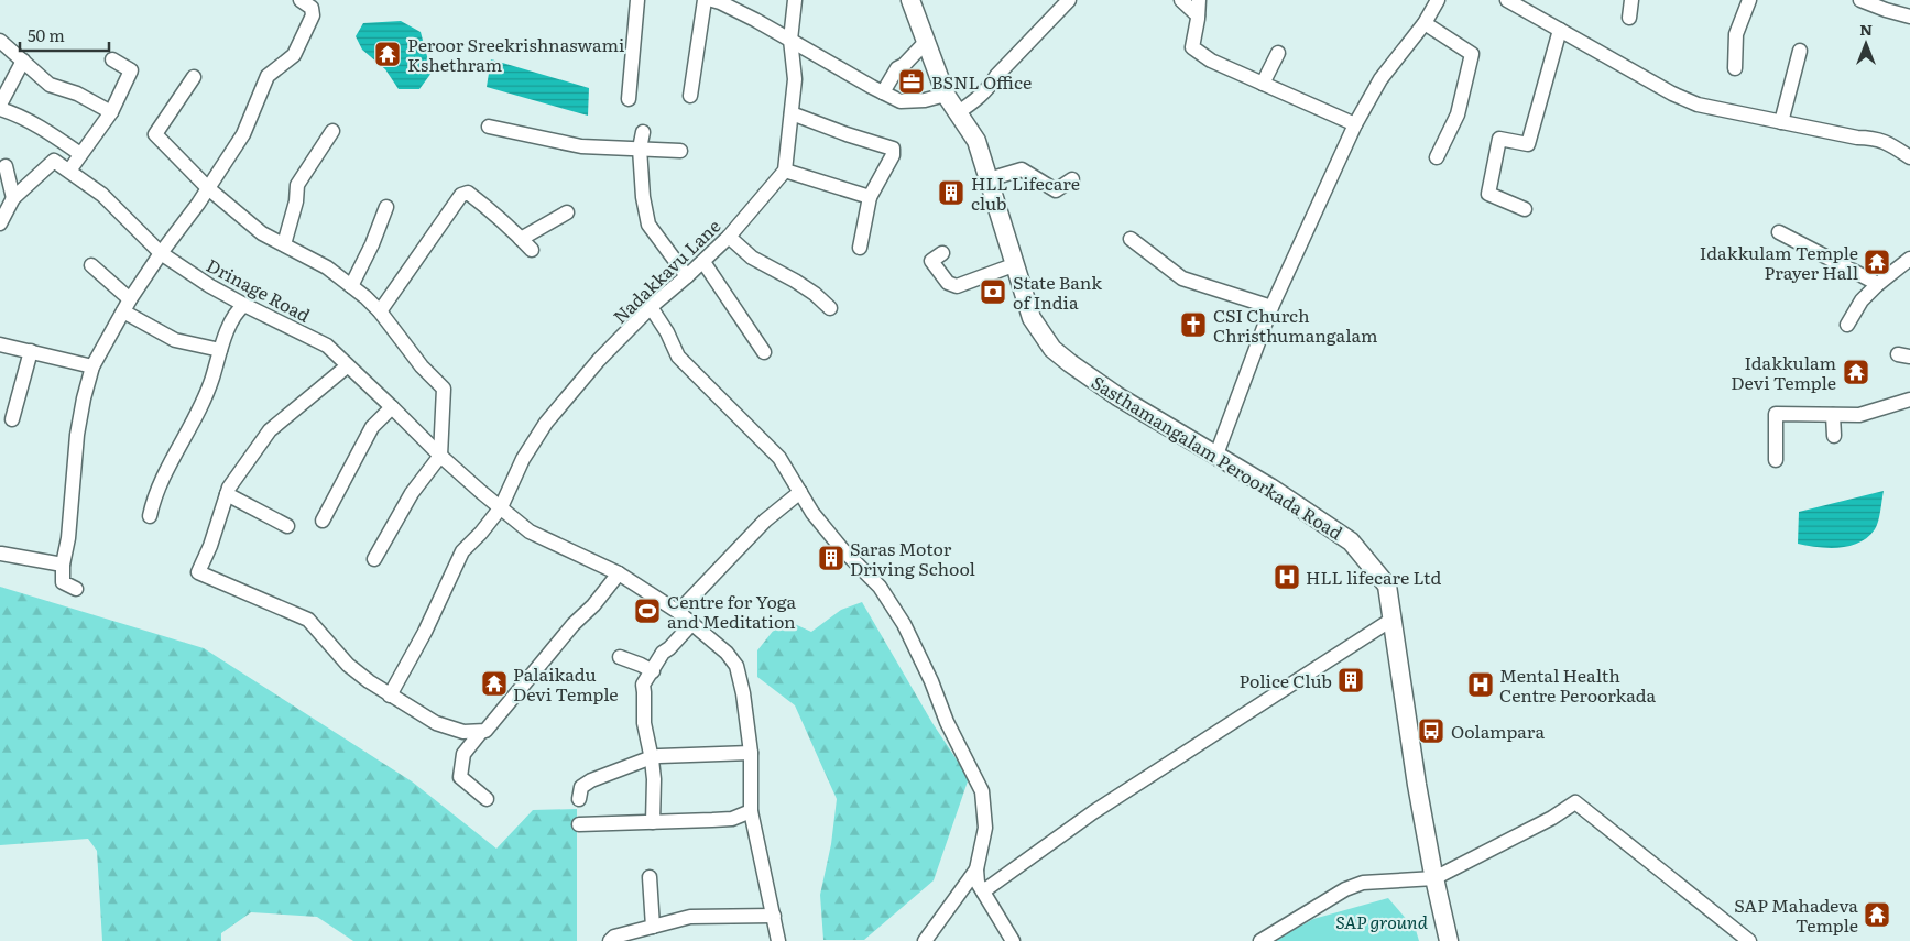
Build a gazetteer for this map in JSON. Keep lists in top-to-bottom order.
{
  "streets": {
    "street": ["Nadakkavu Lane", "Drinage Road", "Sasthamangalam Peroorkada Road"]
  },
  "crossings": [
    ["Nadakkavu Lane", "Drinage Road"]
  ],
  "parks": ["SAP ground"],
  "places": {
    "temple": [
      "Peroor Sreekrishnaswami Kshethram",
      "Idakkulam Temple Prayer Hall",
      "Idakkulam Devi Temple",
      "Palaikadu Devi Temple",
      "SAP Mahadeva Temple"
    ],
    "office": ["BSNL Office"],
    "building": ["HLL Lifecare club", "Saras Motor Driving School", "Police Club"],
    "bank": ["State Bank of India"],
    "church": ["CSI Church Christhumangalam"],
    "hospital": ["HLL lifecare Ltd", "Mental Health Centre Peroorkada"],
    "sports": ["Centre for Yoga and Meditation"],
    "bus stop": ["Oolampara"]
  },
  "scale_bar": "50 m",
  "north": "top"
}
